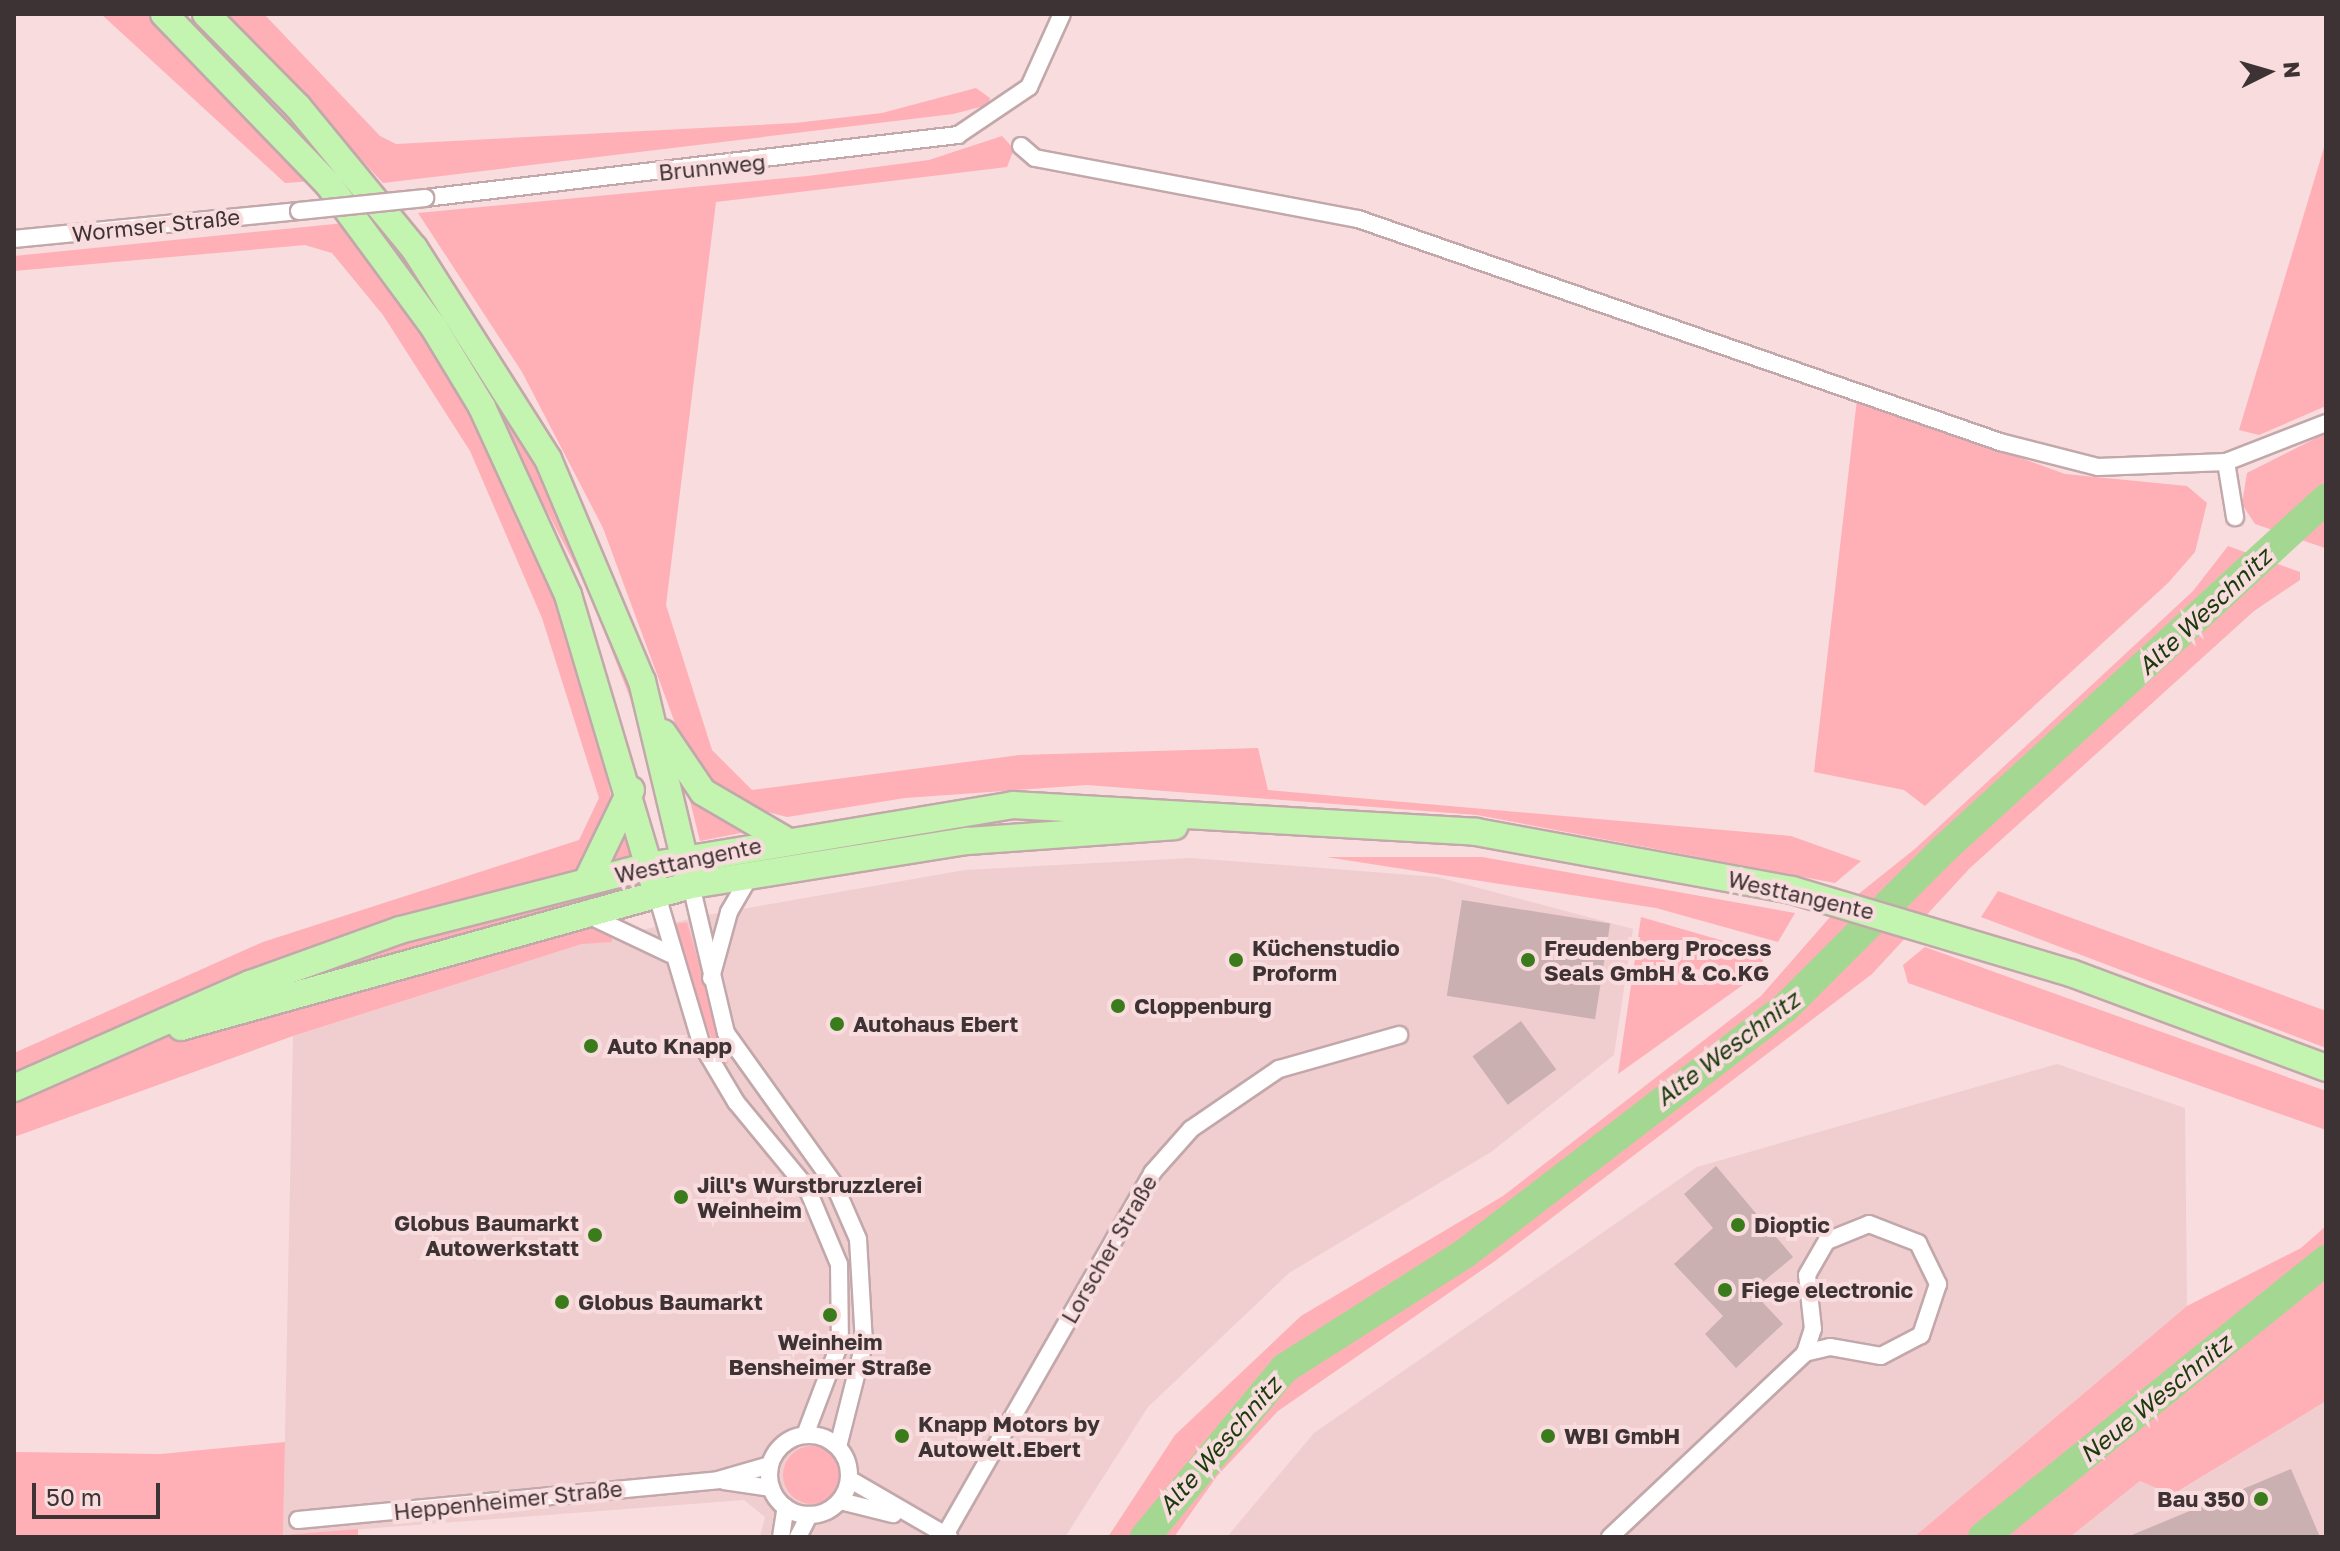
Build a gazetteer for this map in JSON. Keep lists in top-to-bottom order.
{
  "streets": {
    "main road": ["Westtangente"],
    "street": [
      "Brunnweg",
      "Wormser Straße",
      "Lorscher Straße",
      "Heppenheimer Straße"
    ]
  },
  "crossings": [
    ["Brunnweg", "Wormser Straße"]
  ],
  "water": ["Alte Weschnitz", "Neue Weschnitz"],
  "places": [
    "Küchenstudio Proform",
    "Freudenberg Process Seals GmbH & Co.KG",
    "Cloppenburg",
    "Autohaus Ebert",
    "Auto Knapp",
    "Jill's Wurstbruzzlerei Weinheim",
    "Dioptic",
    "Globus Baumarkt Autowerkstatt",
    "Fiege electronic",
    "Globus Baumarkt",
    "Weinheim Bensheimer Straße",
    "Knapp Motors by Autowelt.Ebert",
    "WBI GmbH",
    "Bau 350"
  ],
  "scale_bar": "50 m",
  "north": "right"
}
